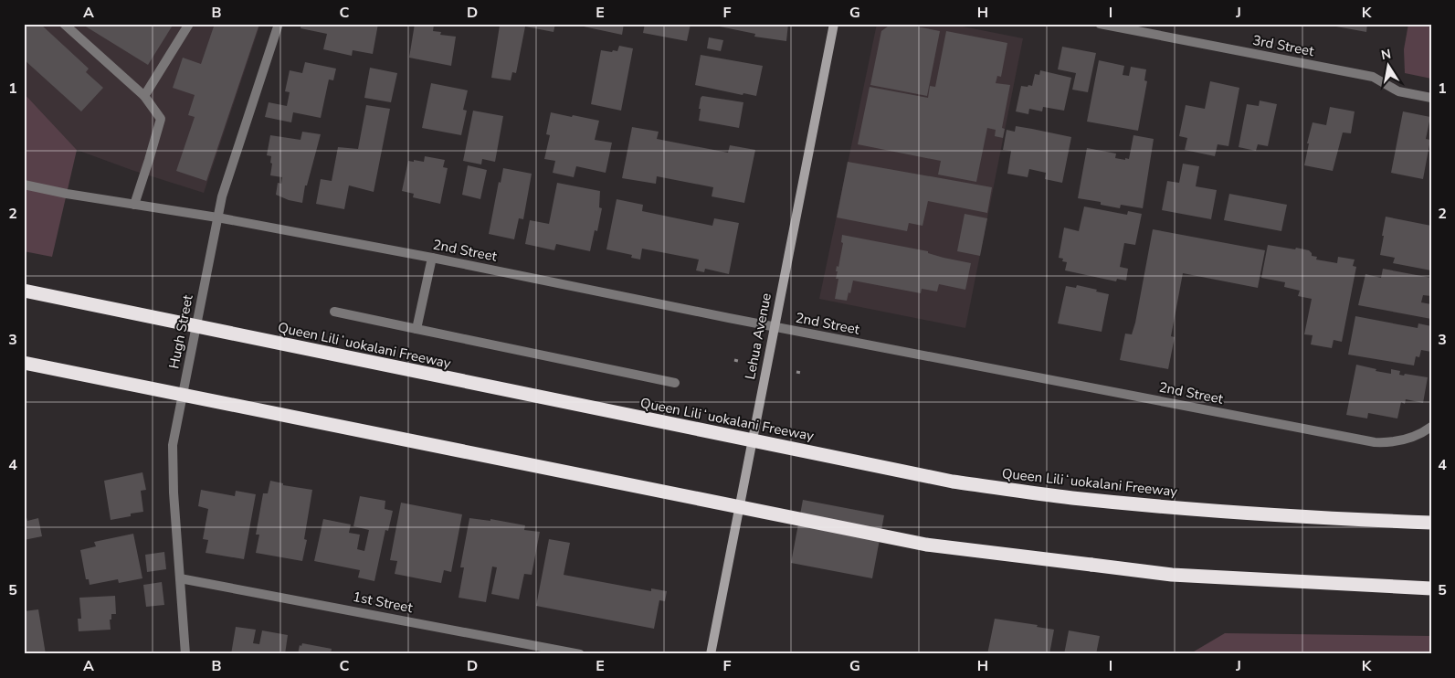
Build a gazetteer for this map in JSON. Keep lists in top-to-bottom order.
{
  "streets": {
    "highway": ["Queen Liliʻuokalani Freeway"],
    "street": [
      "3rd Street",
      "2nd Street",
      "Hugh Street",
      "Lehua Avenue",
      "1st Street"
    ]
  },
  "crossings": [
    ["2nd Street", "Hugh Street"],
    ["2nd Street", "Lehua Avenue"],
    ["Hugh Street", "1st Street"]
  ],
  "north": "top",
  "grid": {
    "columns": [
      "A",
      "B",
      "C",
      "D",
      "E",
      "F",
      "G",
      "H",
      "I",
      "J",
      "K"
    ],
    "rows": [
      "1",
      "2",
      "3",
      "4",
      "5"
    ]
  }
}
